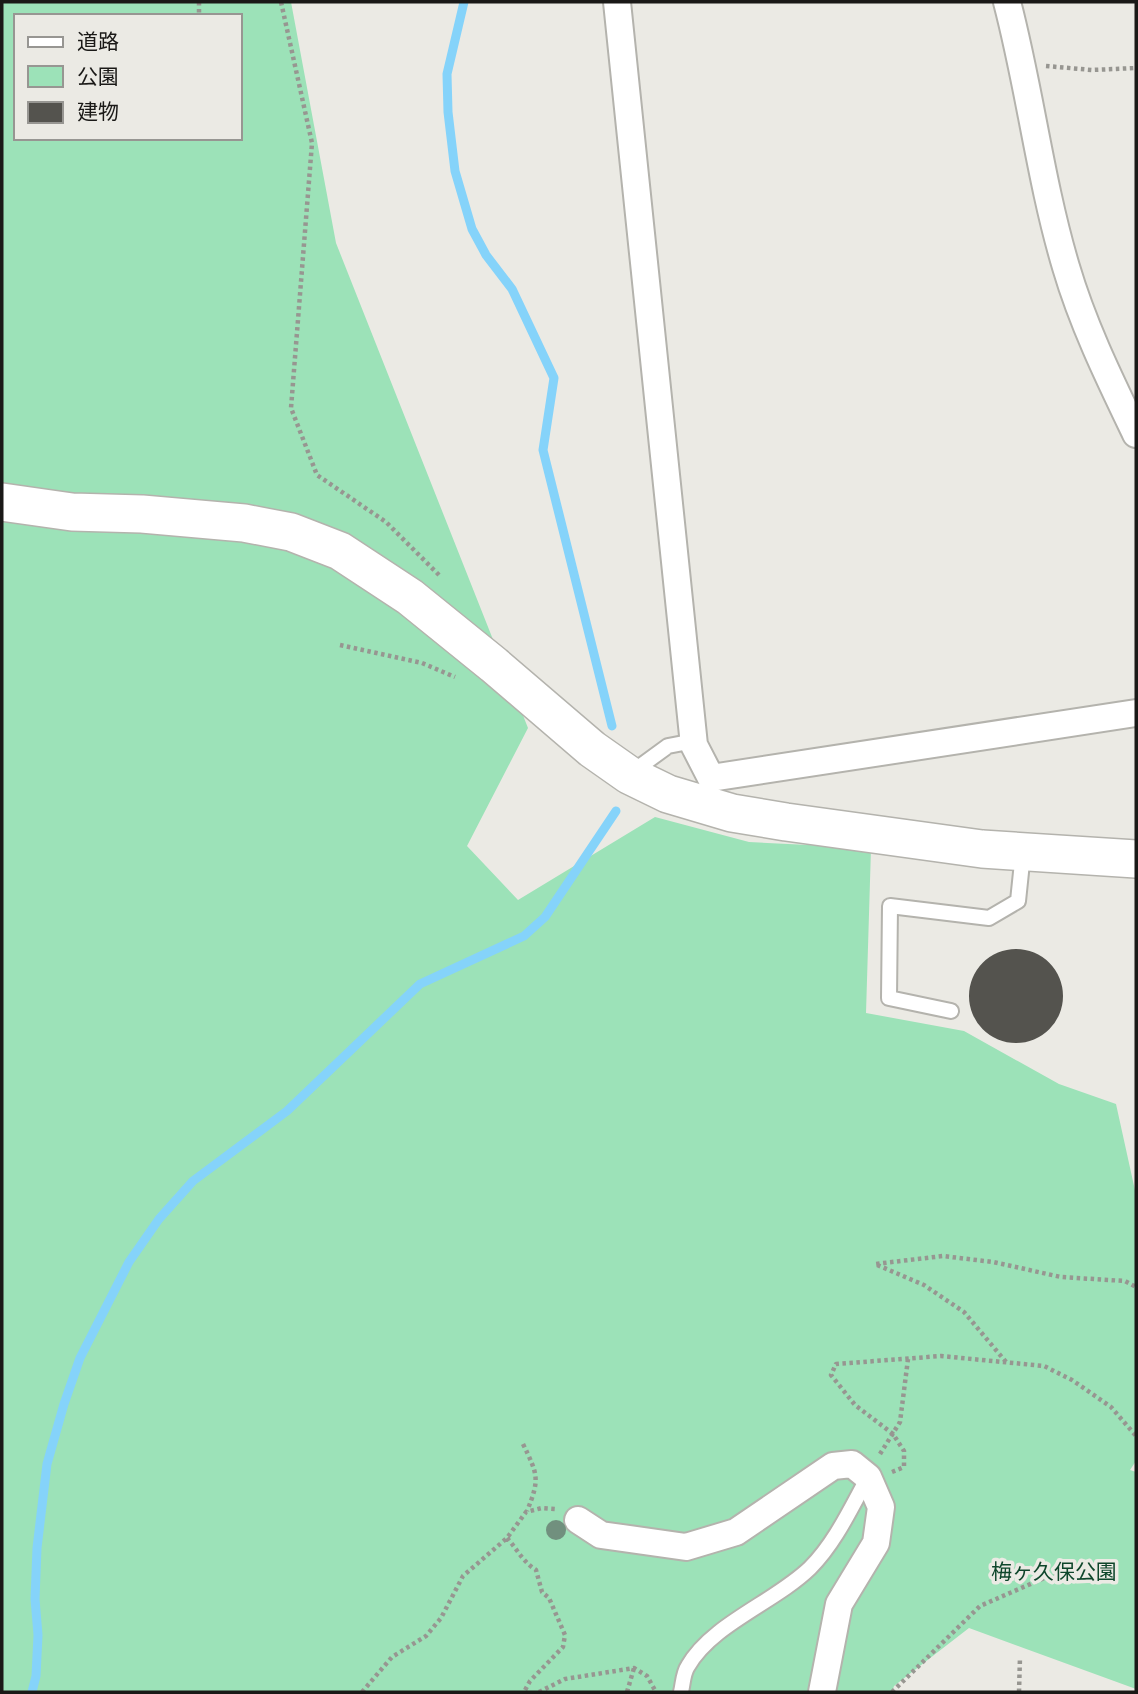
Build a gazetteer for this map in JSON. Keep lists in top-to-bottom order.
{
  "parks": ["梅ヶ久保公園"],
  "legend": ["道路", "公園", "建物"]
}
